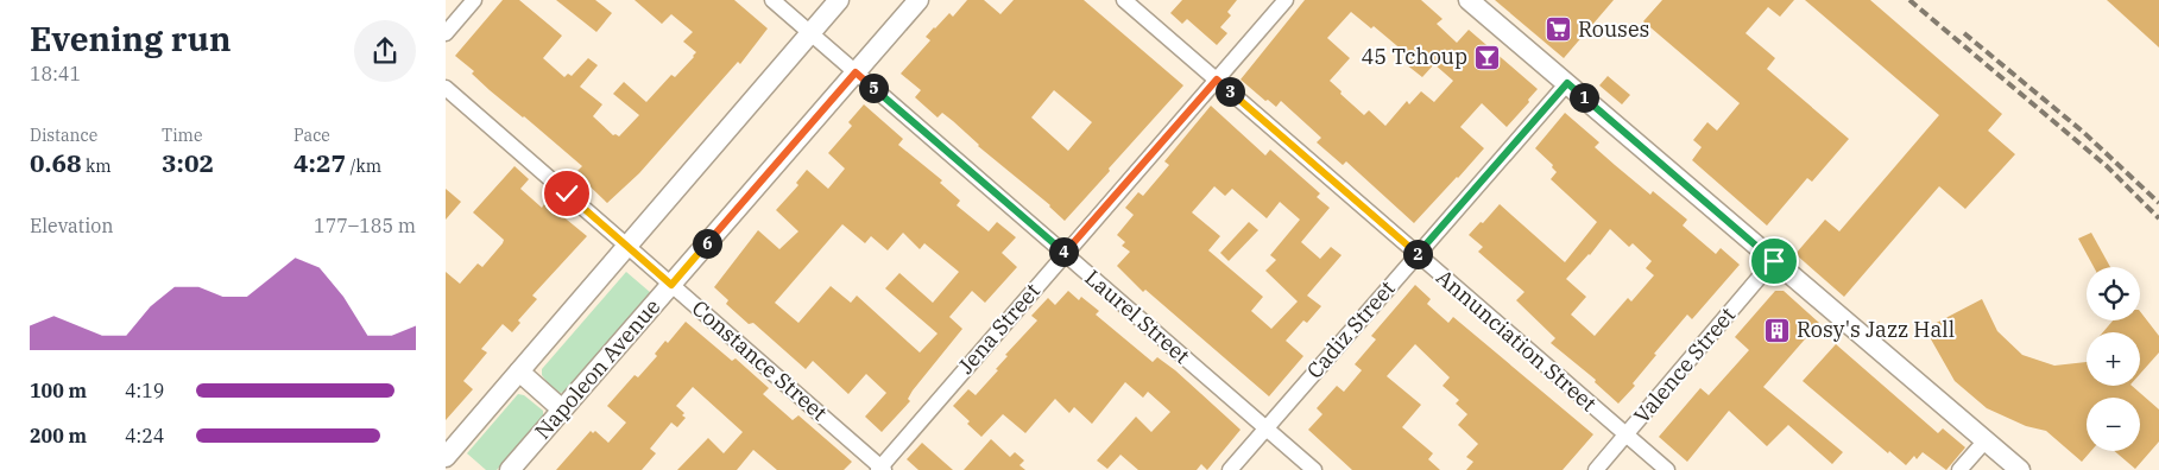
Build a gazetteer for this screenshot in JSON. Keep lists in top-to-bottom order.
{
  "streets": {
    "street": [
      "Laurel Street",
      "Jena Street",
      "Cadiz Street",
      "Annunciation Street",
      "Constance Street",
      "Valence Street",
      "Napoleon Avenue"
    ]
  },
  "crossings": [
    ["Laurel Street", "Jena Street"],
    ["Laurel Street", "Cadiz Street"],
    ["Laurel Street", "Napoleon Avenue"],
    ["Jena Street", "Annunciation Street"],
    ["Jena Street", "Constance Street"],
    ["Cadiz Street", "Annunciation Street"],
    ["Annunciation Street", "Valence Street"],
    ["Constance Street", "Napoleon Avenue"]
  ],
  "places": {
    "supermarket": ["Rouses"],
    "bar": ["45 Tchoup"],
    "building": ["Rosy's Jazz Hall"]
  },
  "page": {
    "heading": ["Evening run", "18:41"],
    "pins": [
      "5",
      "3",
      "1",
      "6",
      "4",
      "2"
    ],
    "stats": [
      ["Distance", "0.68 km"],
      ["Time", "3:02"],
      ["Pace", "4:27 /km"]
    ],
    "chart": ["Elevation", "177–185 m"],
    "map_buttons": ["+", "−"],
    "list": [
      {
        "name": "100 m",
        "note": "4:19"
      },
      {
        "name": "200 m",
        "note": "4:24"
      }
    ]
  }
}
